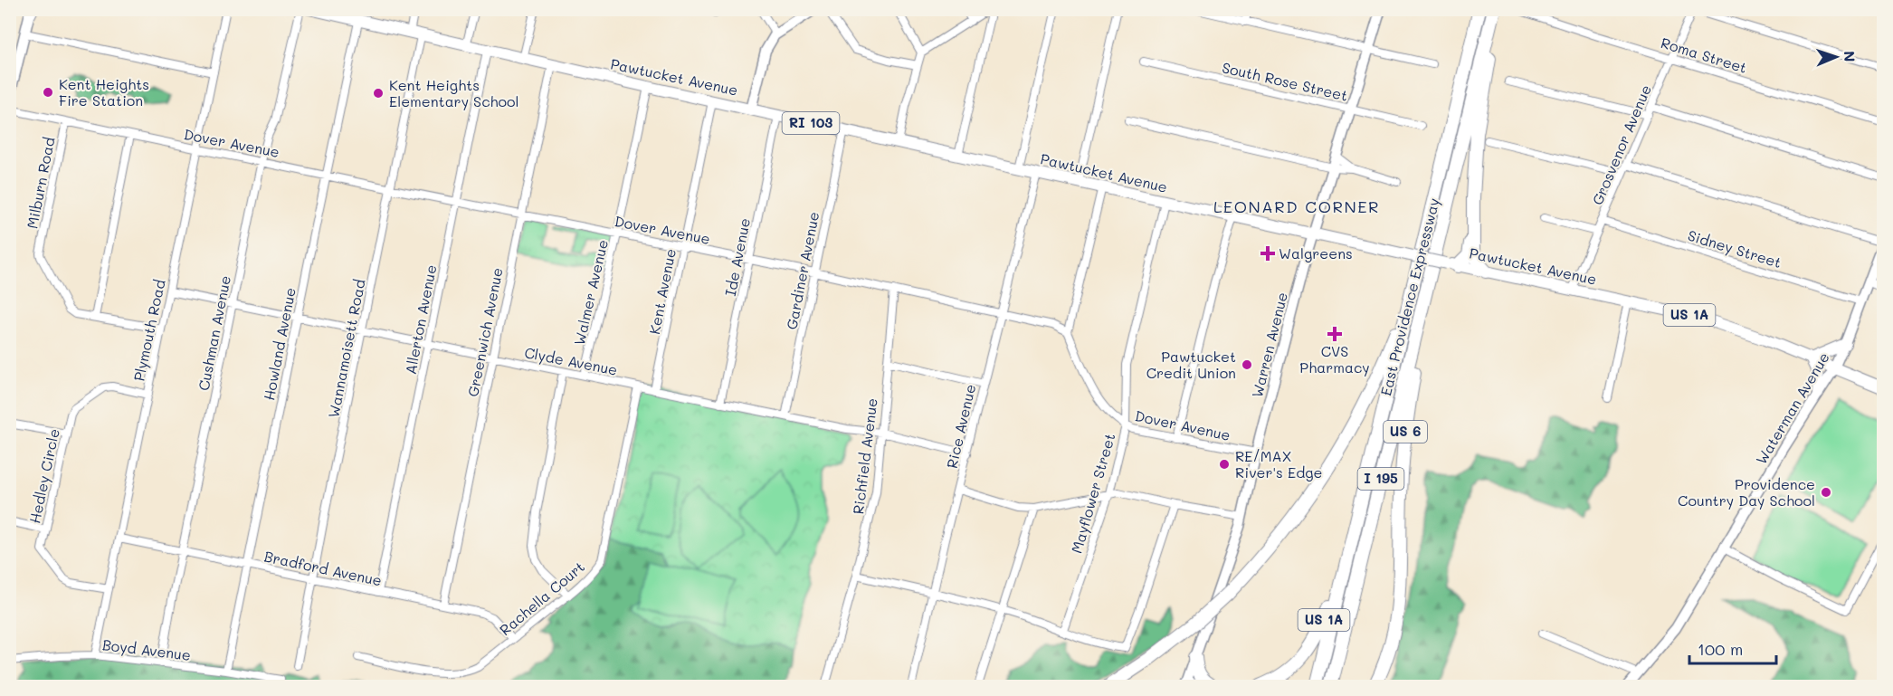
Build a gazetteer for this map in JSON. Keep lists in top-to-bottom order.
{
  "streets": {
    "highway": [
      "East Providence Expressway",
      "US 1A",
      "US 6",
      "I 195"
    ],
    "main road": [
      "Pawtucket Avenue",
      "RI 103",
      "Warren Avenue",
      "Waterman Avenue"
    ],
    "street": [
      "Roma Street",
      "South Rose Street",
      "Dover Avenue",
      "Grosvenor Avenue",
      "Milburn Road",
      "Sidney Street",
      "Ide Avenue",
      "Gardiner Avenue",
      "Kent Avenue",
      "Walmer Avenue",
      "Allerton Avenue",
      "Plymouth Road",
      "Greenwich Avenue",
      "Cushman Avenue",
      "Howland Avenue",
      "Wannamoisett Road",
      "Clyde Avenue",
      "Rice Avenue",
      "Richfield Avenue",
      "Hedley Circle",
      "Mayflower Street",
      "Bradford Avenue",
      "Rachella Court",
      "Boyd Avenue"
    ]
  },
  "crossings": [
    ["Roma Street", "Grosvenor Avenue"],
    ["Pawtucket Avenue", "Grosvenor Avenue"],
    ["Pawtucket Avenue", "Ide Avenue"],
    ["Pawtucket Avenue", "Gardiner Avenue"],
    ["Pawtucket Avenue", "Kent Avenue"],
    ["Pawtucket Avenue", "Walmer Avenue"],
    ["Pawtucket Avenue", "Allerton Avenue"],
    ["Pawtucket Avenue", "Greenwich Avenue"],
    ["Pawtucket Avenue", "Howland Avenue"],
    ["Pawtucket Avenue", "Warren Avenue"],
    ["Pawtucket Avenue", "Wannamoisett Road"],
    ["Pawtucket Avenue", "Waterman Avenue"],
    ["Pawtucket Avenue", "Rice Avenue"],
    ["Pawtucket Avenue", "Mayflower Street"],
    ["South Rose Street", "Warren Avenue"],
    ["Dover Avenue", "Milburn Road"],
    ["Dover Avenue", "Ide Avenue"],
    ["Dover Avenue", "Gardiner Avenue"],
    ["Dover Avenue", "Kent Avenue"],
    ["Dover Avenue", "Walmer Avenue"],
    ["Dover Avenue", "Allerton Avenue"],
    ["Dover Avenue", "Plymouth Road"],
    ["Dover Avenue", "Greenwich Avenue"],
    ["Dover Avenue", "Cushman Avenue"],
    ["Dover Avenue", "Howland Avenue"],
    ["Dover Avenue", "Warren Avenue"],
    ["Dover Avenue", "Wannamoisett Road"],
    ["Dover Avenue", "Rice Avenue"],
    ["Dover Avenue", "Richfield Avenue"],
    ["Dover Avenue", "Mayflower Street"],
    ["Grosvenor Avenue", "Sidney Street"],
    ["Milburn Road", "Plymouth Road"],
    ["Sidney Street", "Waterman Avenue"],
    ["Ide Avenue", "Clyde Avenue"],
    ["Gardiner Avenue", "Clyde Avenue"],
    ["Kent Avenue", "Clyde Avenue"],
    ["Walmer Avenue", "Clyde Avenue"],
    ["East Providence Expressway", "US 1A"],
    ["East Providence Expressway", "US 6"],
    ["Allerton Avenue", "Clyde Avenue"],
    ["Allerton Avenue", "Bradford Avenue"],
    ["Plymouth Road", "Clyde Avenue"],
    ["Plymouth Road", "Hedley Circle"],
    ["Plymouth Road", "Bradford Avenue"],
    ["Plymouth Road", "Boyd Avenue"],
    ["Greenwich Avenue", "Clyde Avenue"],
    ["Greenwich Avenue", "Bradford Avenue"],
    ["Cushman Avenue", "Clyde Avenue"],
    ["Cushman Avenue", "Bradford Avenue"],
    ["Cushman Avenue", "Boyd Avenue"],
    ["Howland Avenue", "Clyde Avenue"],
    ["Howland Avenue", "Bradford Avenue"],
    ["Howland Avenue", "Boyd Avenue"],
    ["Wannamoisett Road", "Clyde Avenue"],
    ["Wannamoisett Road", "Bradford Avenue"],
    ["Clyde Avenue", "Rice Avenue"],
    ["Clyde Avenue", "Richfield Avenue"],
    ["Clyde Avenue", "Rachella Court"],
    ["Bradford Avenue", "Rachella Court"]
  ],
  "districts": ["LEONARD CORNER"],
  "places": {
    "other": [
      "Kent Heights Fire Station",
      "Kent Heights Elementary School",
      "Pawtucket Credit Union",
      "RE/MAX River's Edge",
      "Providence Country Day School"
    ],
    "health": ["Walgreens", "CVS Pharmacy"]
  },
  "scale_bar": "100 m",
  "north": "right"
}
